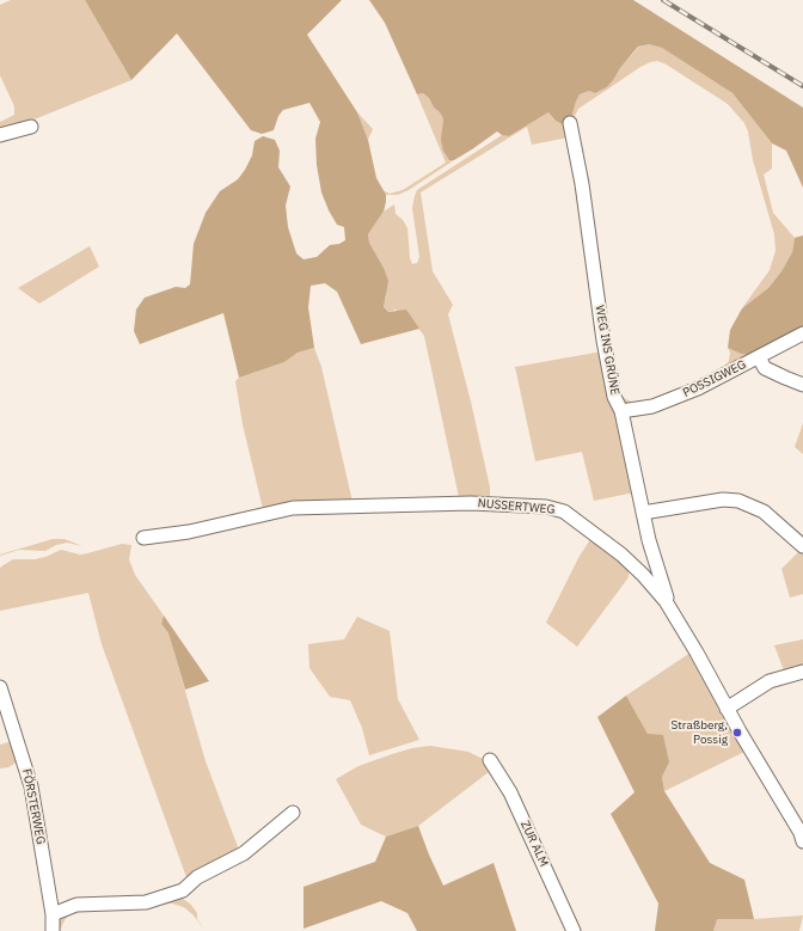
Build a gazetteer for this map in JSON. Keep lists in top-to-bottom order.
{
  "streets": {
    "street": [
      "WEG INS GRÜNE",
      "POSSIGWEG",
      "NUSSERTWEG",
      "FÖRSTERWEG",
      "ZUR ALM"
    ]
  },
  "crossings": [
    ["WEG INS GRÜNE", "POSSIGWEG"],
    ["WEG INS GRÜNE", "NUSSERTWEG"]
  ],
  "places": ["Straßberg, Possig"]
}
